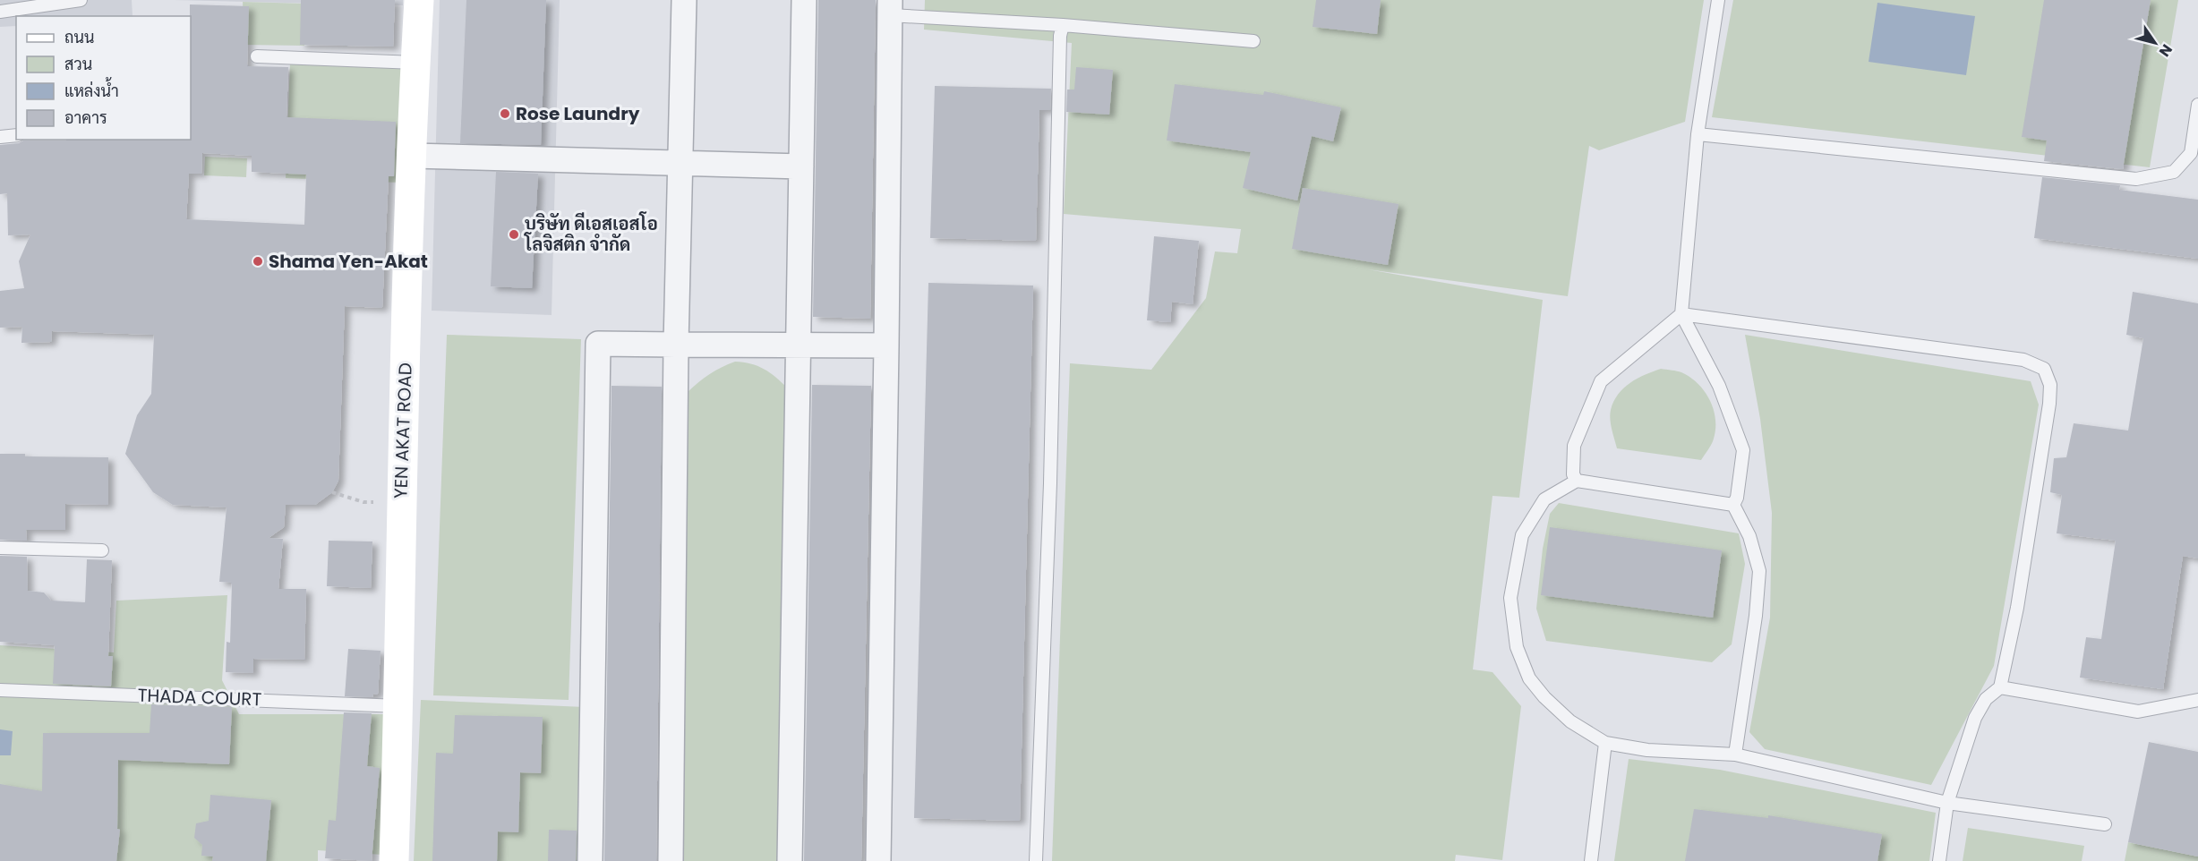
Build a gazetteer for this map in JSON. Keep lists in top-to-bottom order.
{
  "streets": {
    "street": ["YEN AKAT ROAD"],
    "lane": ["THADA COURT"]
  },
  "crossings": [
    ["YEN AKAT ROAD", "THADA COURT"]
  ],
  "places": ["Rose Laundry", "บริษัท ดีเอสเอสโอ โลจิสติก จำกัด", "Shama Yen-Akat"],
  "legend": [
    "ถนน",
    "สวน",
    "แหล่งน้ำ",
    "อาคาร"
  ],
  "north": "bottom right"
}
